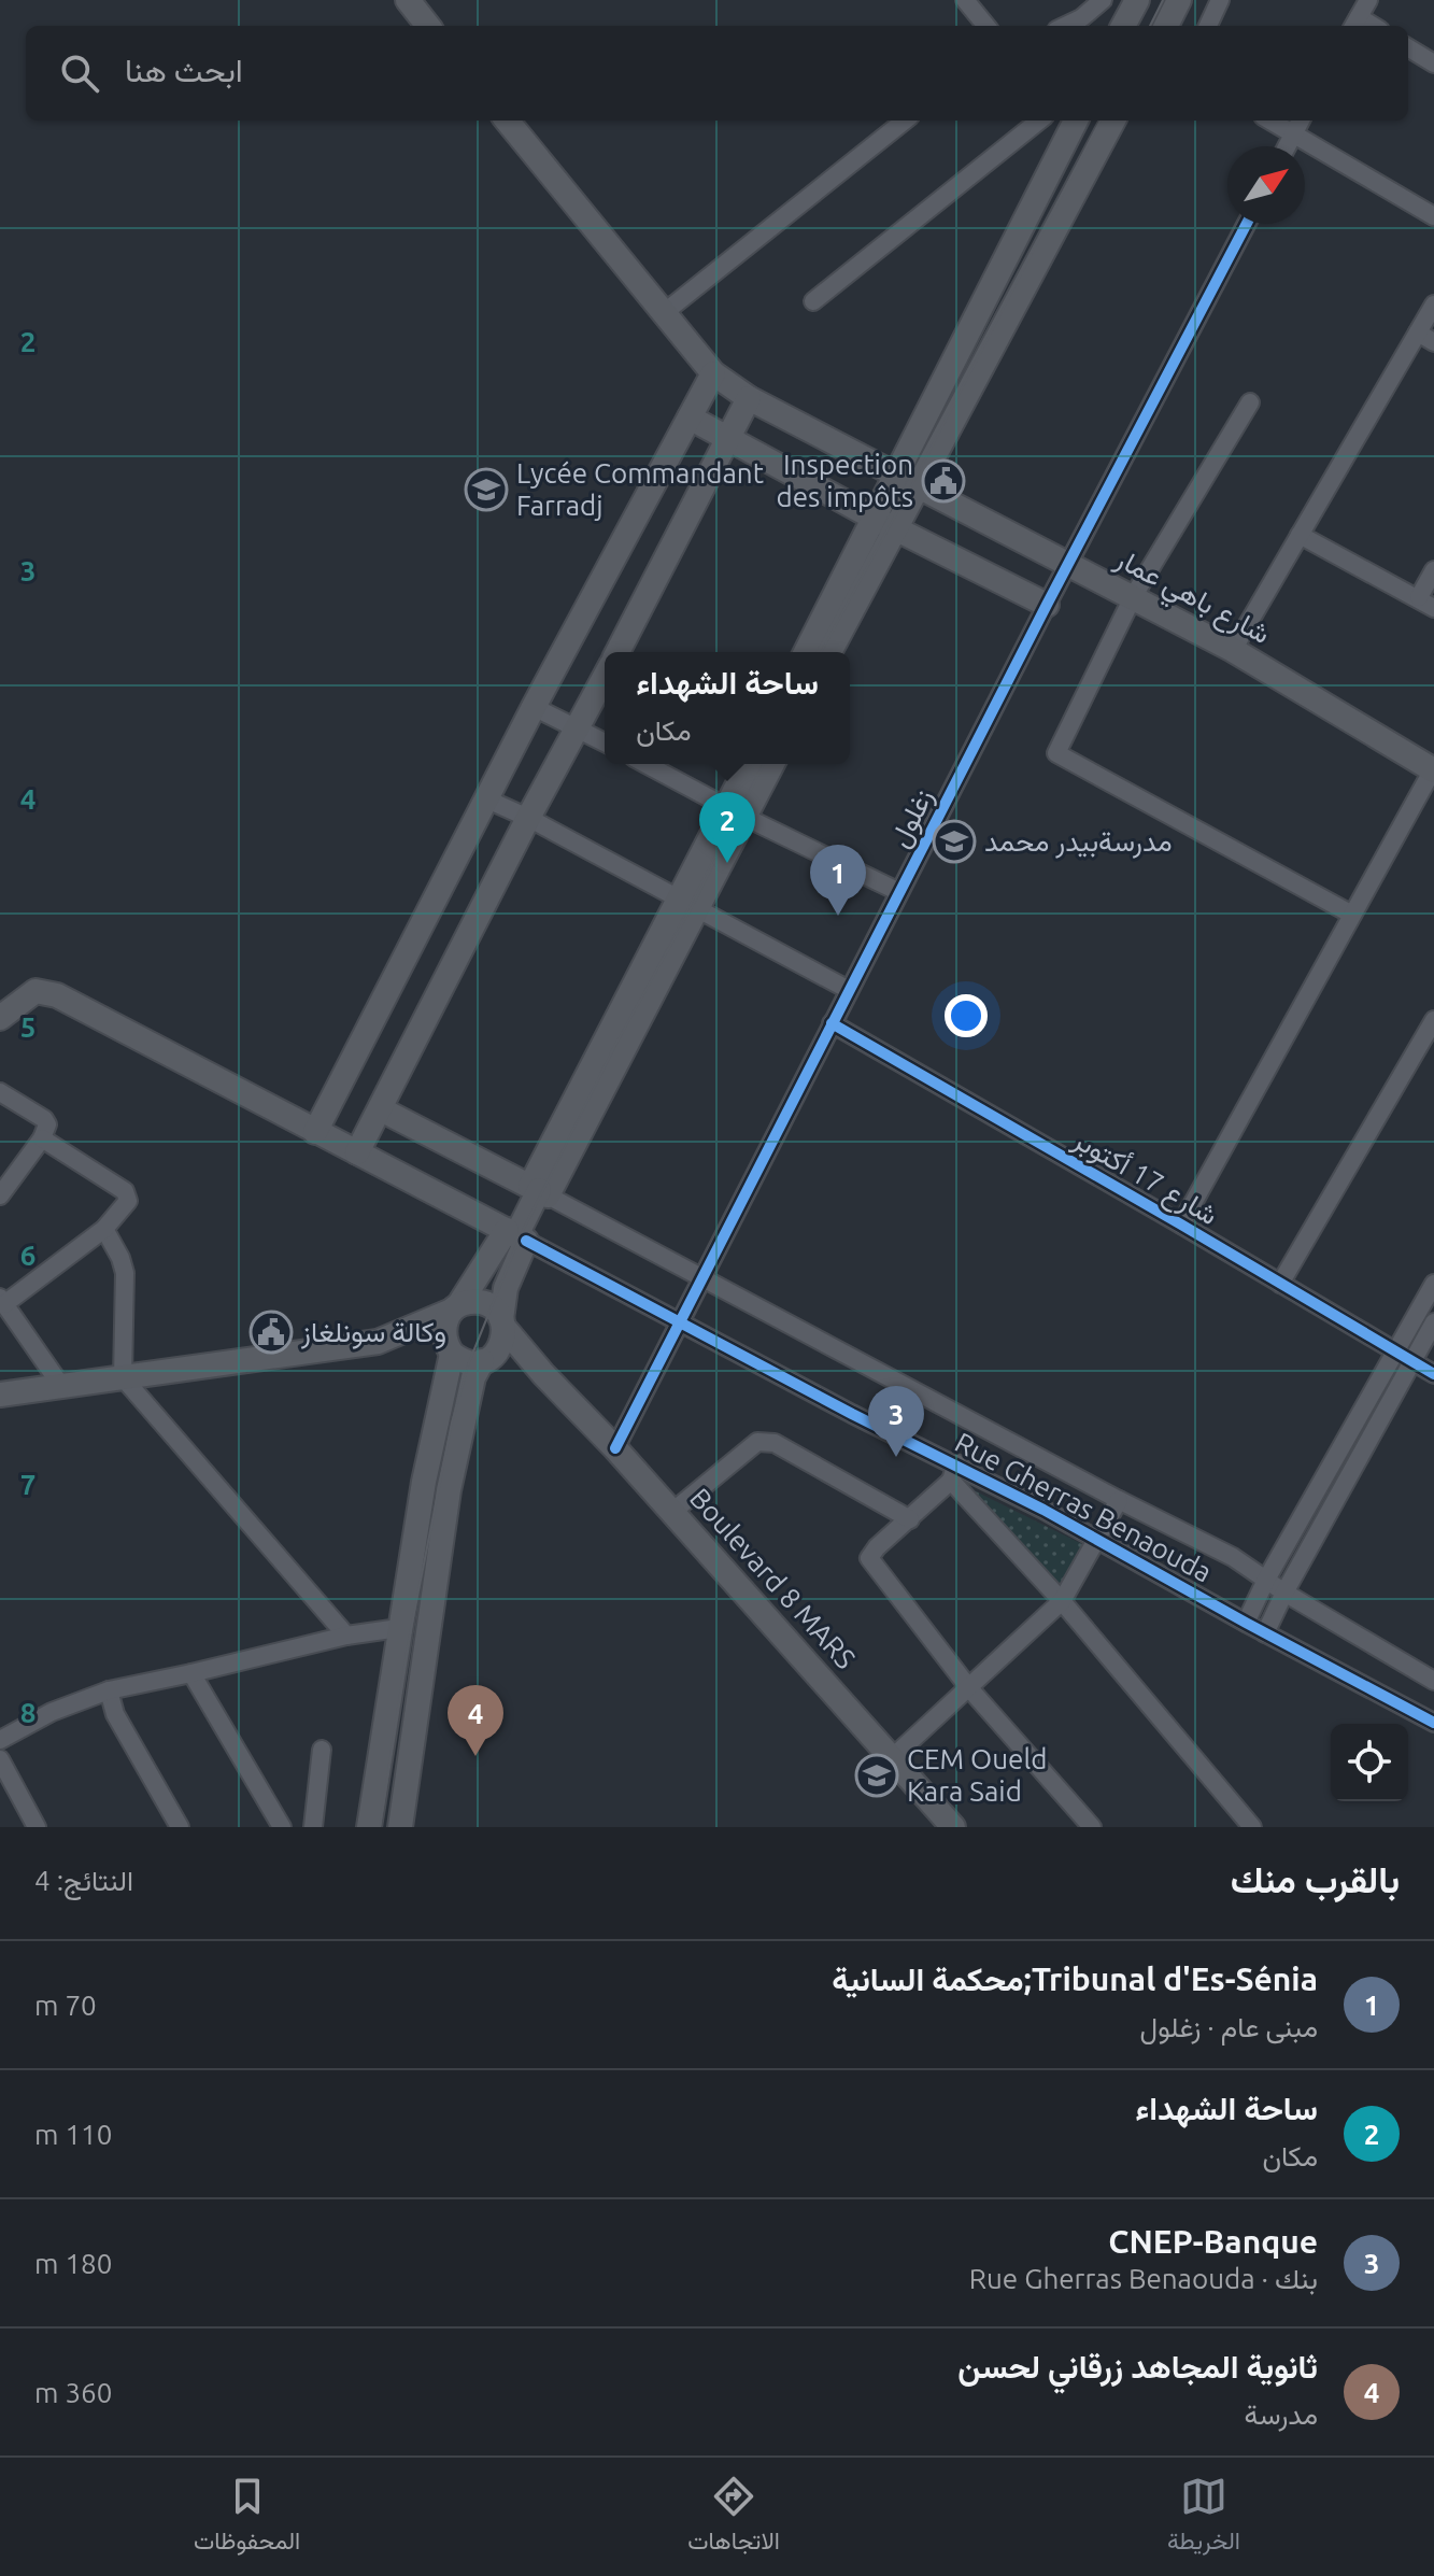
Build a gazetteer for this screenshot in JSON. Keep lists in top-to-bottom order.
{
  "streets": {
    "main road": ["شارع باهي عمار", "Boulevard 8 MARS"],
    "street": ["زغلول", "شارع 17 أكتوبر", "Rue Gherras Benaouda"]
  },
  "crossings": [
    ["شارع باهي عمار", "زغلول"],
    ["زغلول", "شارع 17 أكتوبر"],
    ["زغلول", "Rue Gherras Benaouda"],
    ["زغلول", "Boulevard 8 MARS"]
  ],
  "places": {
    "public building": ["Inspection des impôts", "وكالة سونلغاز"],
    "school or university": ["Lycée Commandant Farradj", "مدرسةبيدر محمد", "CEM Oueld Kara Said"]
  },
  "north": "top right",
  "page": {
    "search": "ابحث هنا",
    "popup": ["ساحة الشهداء", "مكان"],
    "pins": [
      "2",
      "1",
      "3",
      "4"
    ],
    "heading": ["بالقرب منك", "النتائج: 4"],
    "list": [
      {
        "mark": "1",
        "name": "Tribunal d'Es-Sénia;محكمة السانية",
        "note": "مبنى عام · زغلول",
        "value": "70 m"
      },
      {
        "mark": "2",
        "name": "ساحة الشهداء",
        "note": "مكان",
        "value": "110 m"
      },
      {
        "mark": "3",
        "name": "CNEP-Banque",
        "note": "بنك · Rue Gherras Benaouda",
        "value": "180 m"
      },
      {
        "mark": "4",
        "name": "ثانوية المجاهد زرقاني لحسن",
        "note": "مدرسة",
        "value": "360 m"
      }
    ],
    "nav": ["الخريطة", "الاتجاهات", "المحفوظات"]
  },
  "grid": {
    "rows": [
      "2",
      "3",
      "4",
      "5",
      "6",
      "7",
      "8"
    ]
  }
}
